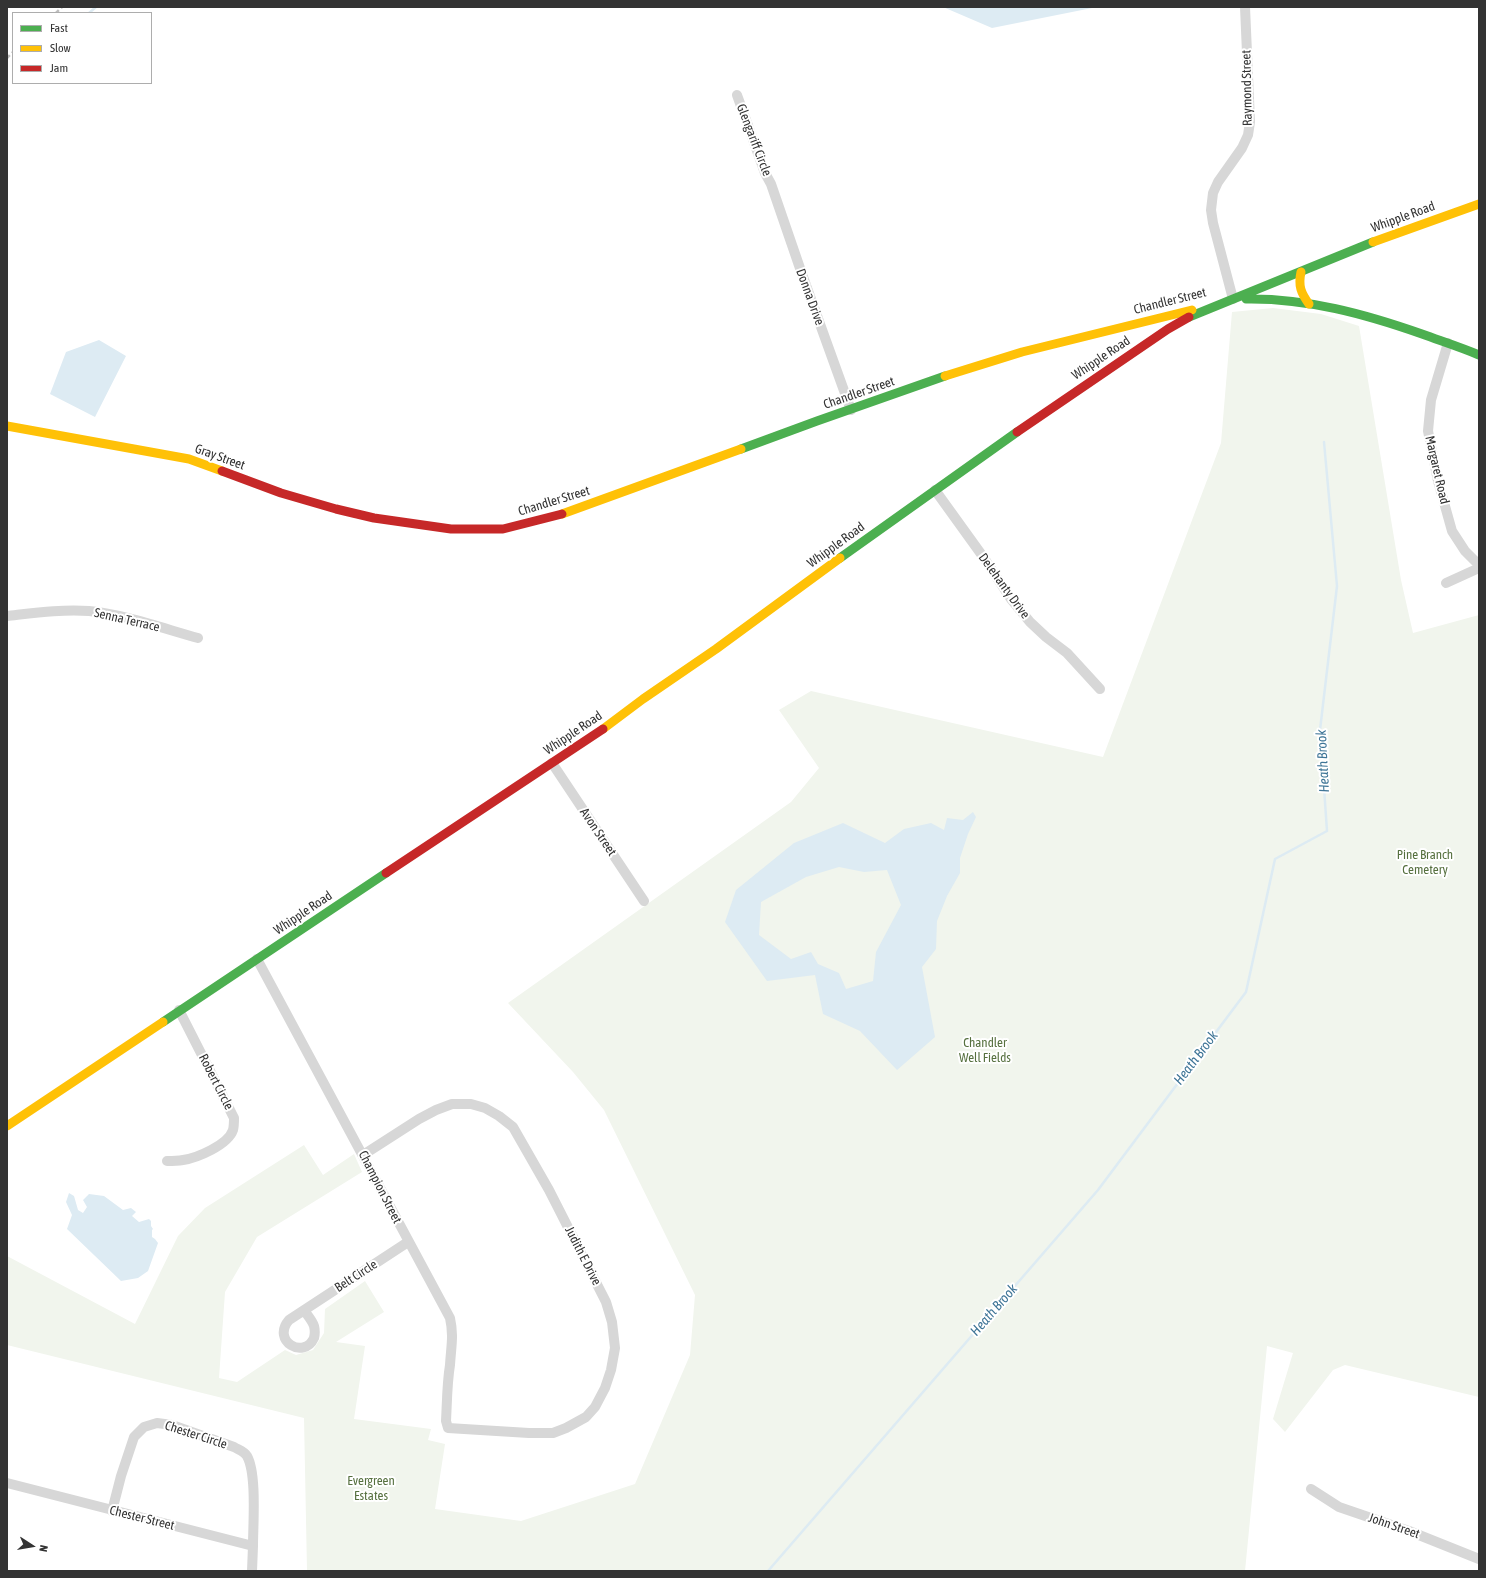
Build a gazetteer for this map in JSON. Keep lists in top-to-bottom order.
{
  "streets": {
    "main road": ["Whipple Road", "Chandler Street", "Gray Street"],
    "street": [
      "Raymond Street",
      "Glengariff Circle",
      "Donna Drive",
      "Margaret Road",
      "Delehanty Drive",
      "Senna Terrace",
      "Avon Street",
      "Robert Circle",
      "Champion Street",
      "Judith E Drive",
      "Belt Circle",
      "Chester Circle",
      "Chester Street",
      "John Street"
    ]
  },
  "crossings": [
    ["Raymond Street", "Whipple Road"],
    ["Raymond Street", "Chandler Street"],
    ["Glengariff Circle", "Donna Drive"],
    ["Whipple Road", "Chandler Street"],
    ["Whipple Road", "Delehanty Drive"],
    ["Whipple Road", "Avon Street"],
    ["Whipple Road", "Robert Circle"],
    ["Whipple Road", "Champion Street"],
    ["Donna Drive", "Chandler Street"],
    ["Chandler Street", "Gray Street"],
    ["Chandler Street", "Margaret Road"],
    ["Champion Street", "Judith E Drive"],
    ["Champion Street", "Belt Circle"],
    ["Chester Circle", "Chester Street"]
  ],
  "water": ["Heath Brook"],
  "parks": ["Pine Branch Cemetery", "Chandler Well Fields", "Evergreen Estates"],
  "legend": ["Fast", "Slow", "Jam"],
  "north": "right"
}
